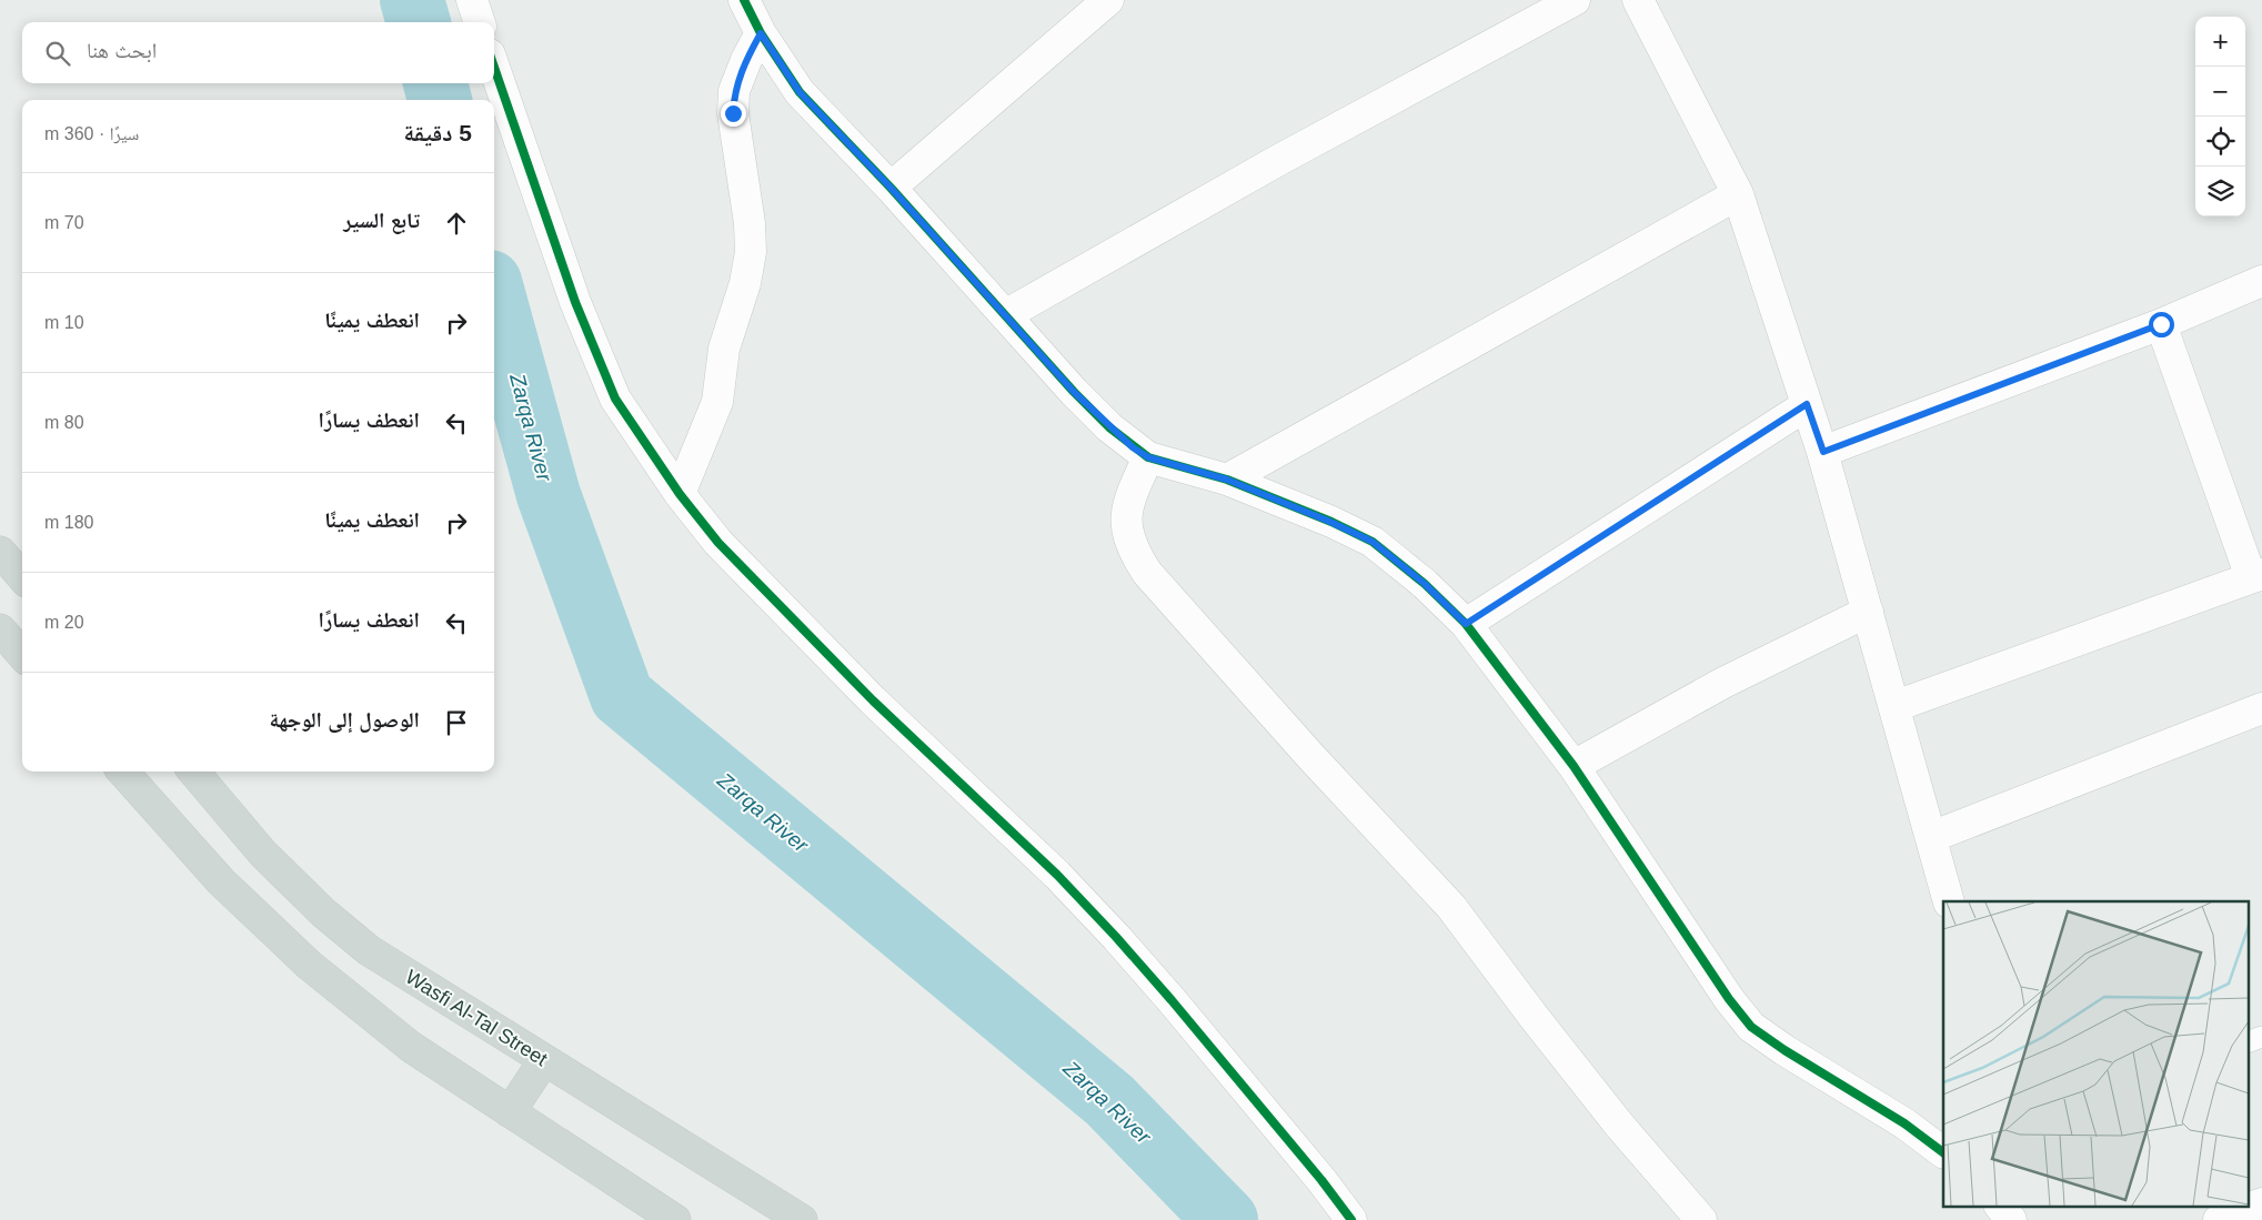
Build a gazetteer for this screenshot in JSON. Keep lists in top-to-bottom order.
{
  "streets": {
    "main road": ["Wasfi Al-Tal Street"]
  },
  "water": ["Zarqa River"],
  "page": {
    "map_buttons": ["+", "−"],
    "search": "ابحث هنا",
    "heading": ["5 دقيقة", "سيرًا · 360 m"],
    "list": [
      ["تابع السير", "70 m"],
      ["انعطف يمينًا", "10 m"],
      ["انعطف يسارًا", "80 m"],
      ["انعطف يمينًا", "180 m"],
      ["انعطف يسارًا", "20 m"],
      "الوصول إلى الوجهة"
    ]
  }
}
